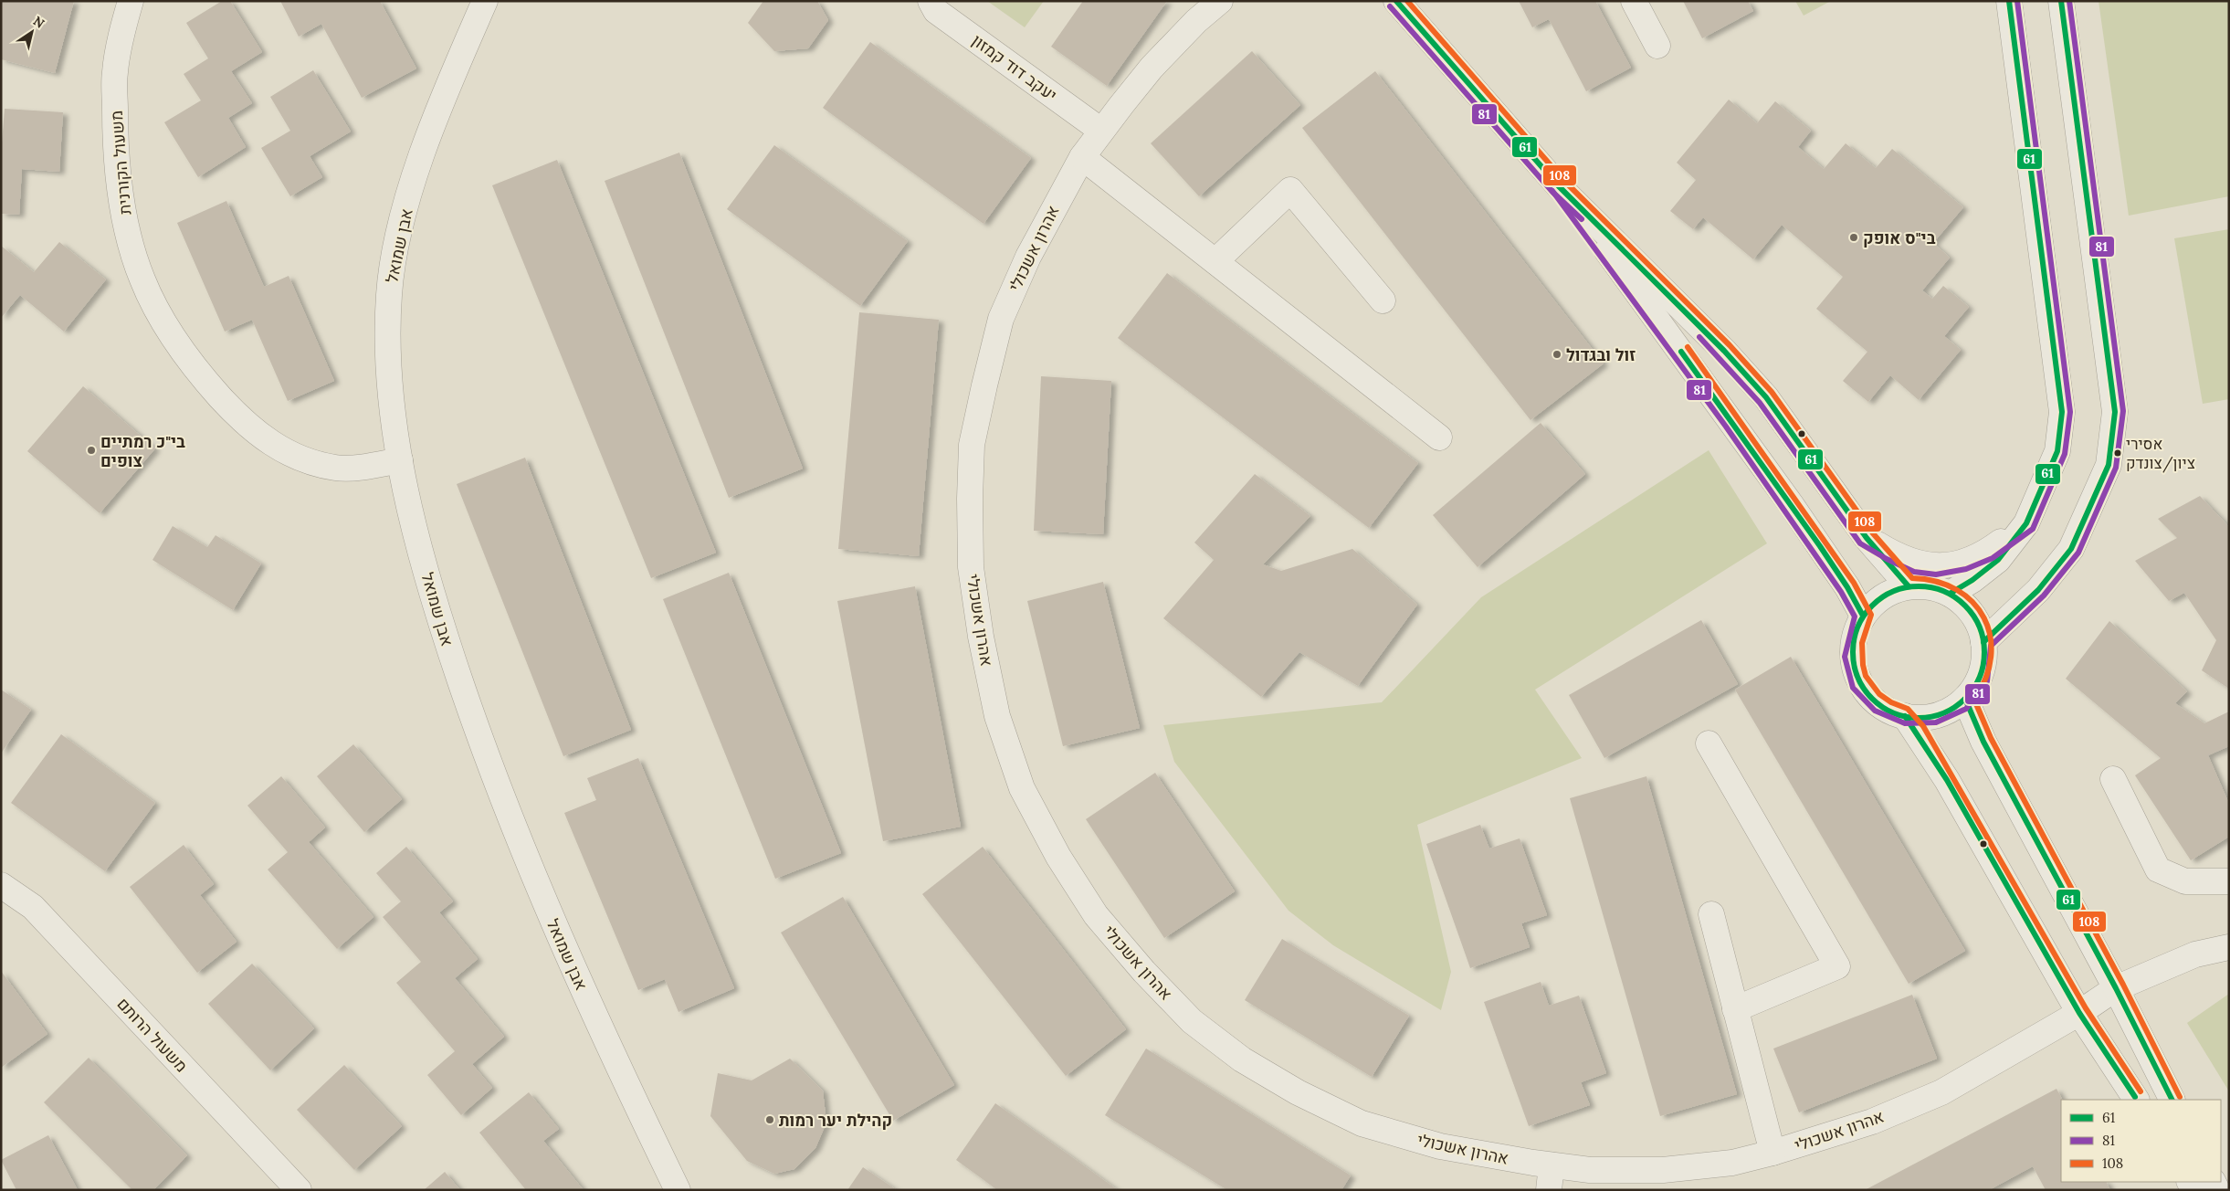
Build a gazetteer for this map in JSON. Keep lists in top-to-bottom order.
{
  "streets": {
    "street": [
      "יעקב דוד קמזון",
      "משעול הקורנית",
      "אבן שמואל",
      "אהרון אשכולי",
      "משעול הרותם"
    ]
  },
  "crossings": [
    ["יעקב דוד קמזון", "אהרון אשכולי"],
    ["משעול הקורנית", "אבן שמואל"]
  ],
  "places": [
    "בי\"ס אופק",
    "זול ובגדול",
    "בי\"כ רמתיים צופים",
    "אסירי ציון/צונדק",
    "קהילת יער רמות"
  ],
  "lines": ["transit line 61", "transit line 81", "transit line 108"],
  "legend": ["61", "81", "108"],
  "north": "top right"
}
